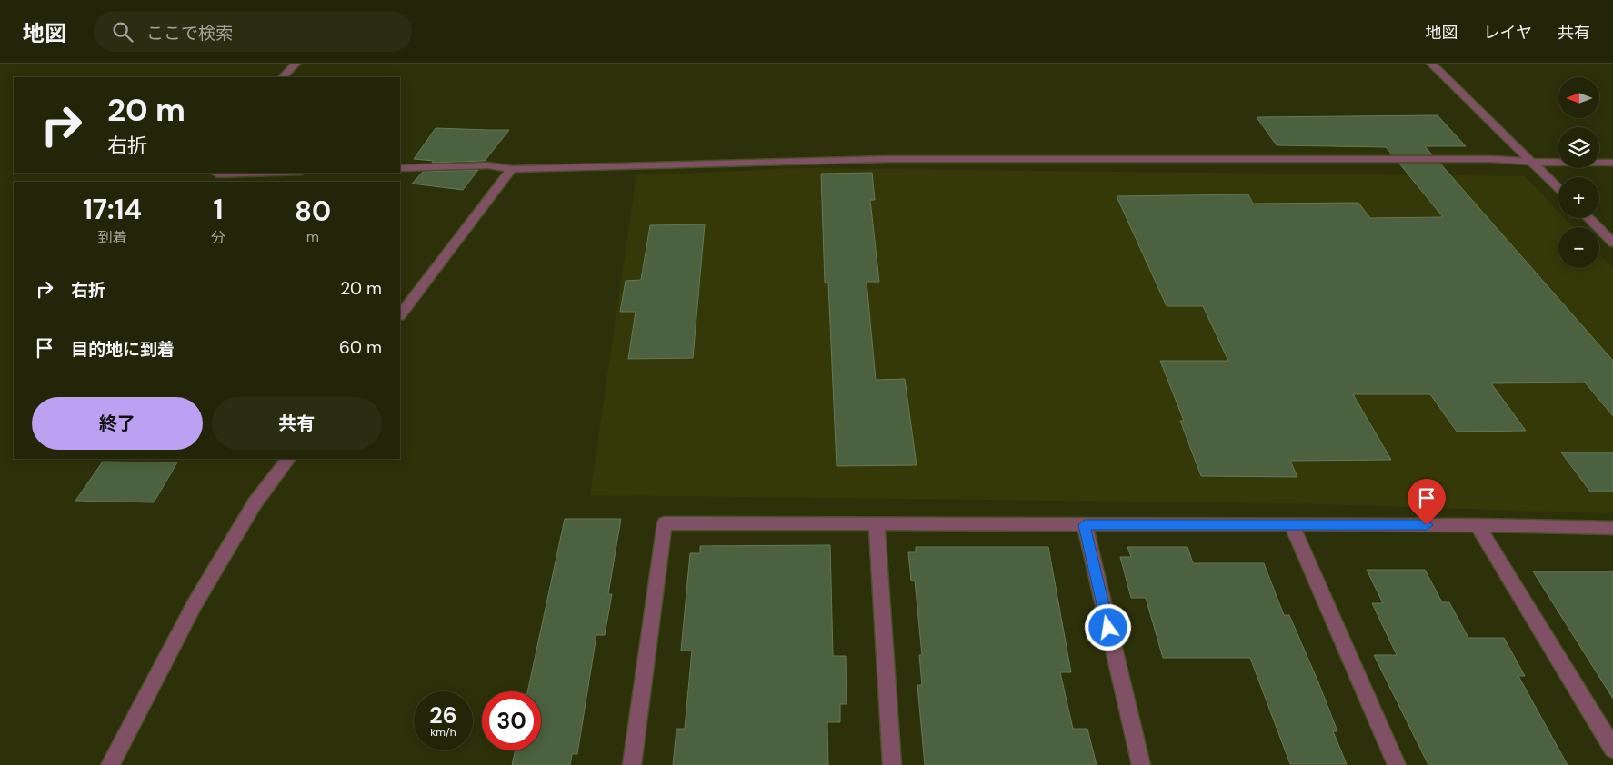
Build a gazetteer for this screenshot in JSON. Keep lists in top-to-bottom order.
{
  "north": "left",
  "page": {
    "header": "地図",
    "search": "ここで検索",
    "nav": ["地図", "レイヤ", "共有"],
    "map_buttons": ["+", "−"],
    "turn": ["20 m", "右折"],
    "eta": [
      "17:14",
      "到着",
      "1",
      "分",
      "80",
      "m"
    ],
    "list": [
      {
        "name": "右折",
        "value": "20 m"
      },
      {
        "name": "目的地に到着",
        "value": "60 m"
      }
    ],
    "buttons": ["終了", "共有"],
    "speed": "26 km/h",
    "limit": "30"
  }
}
